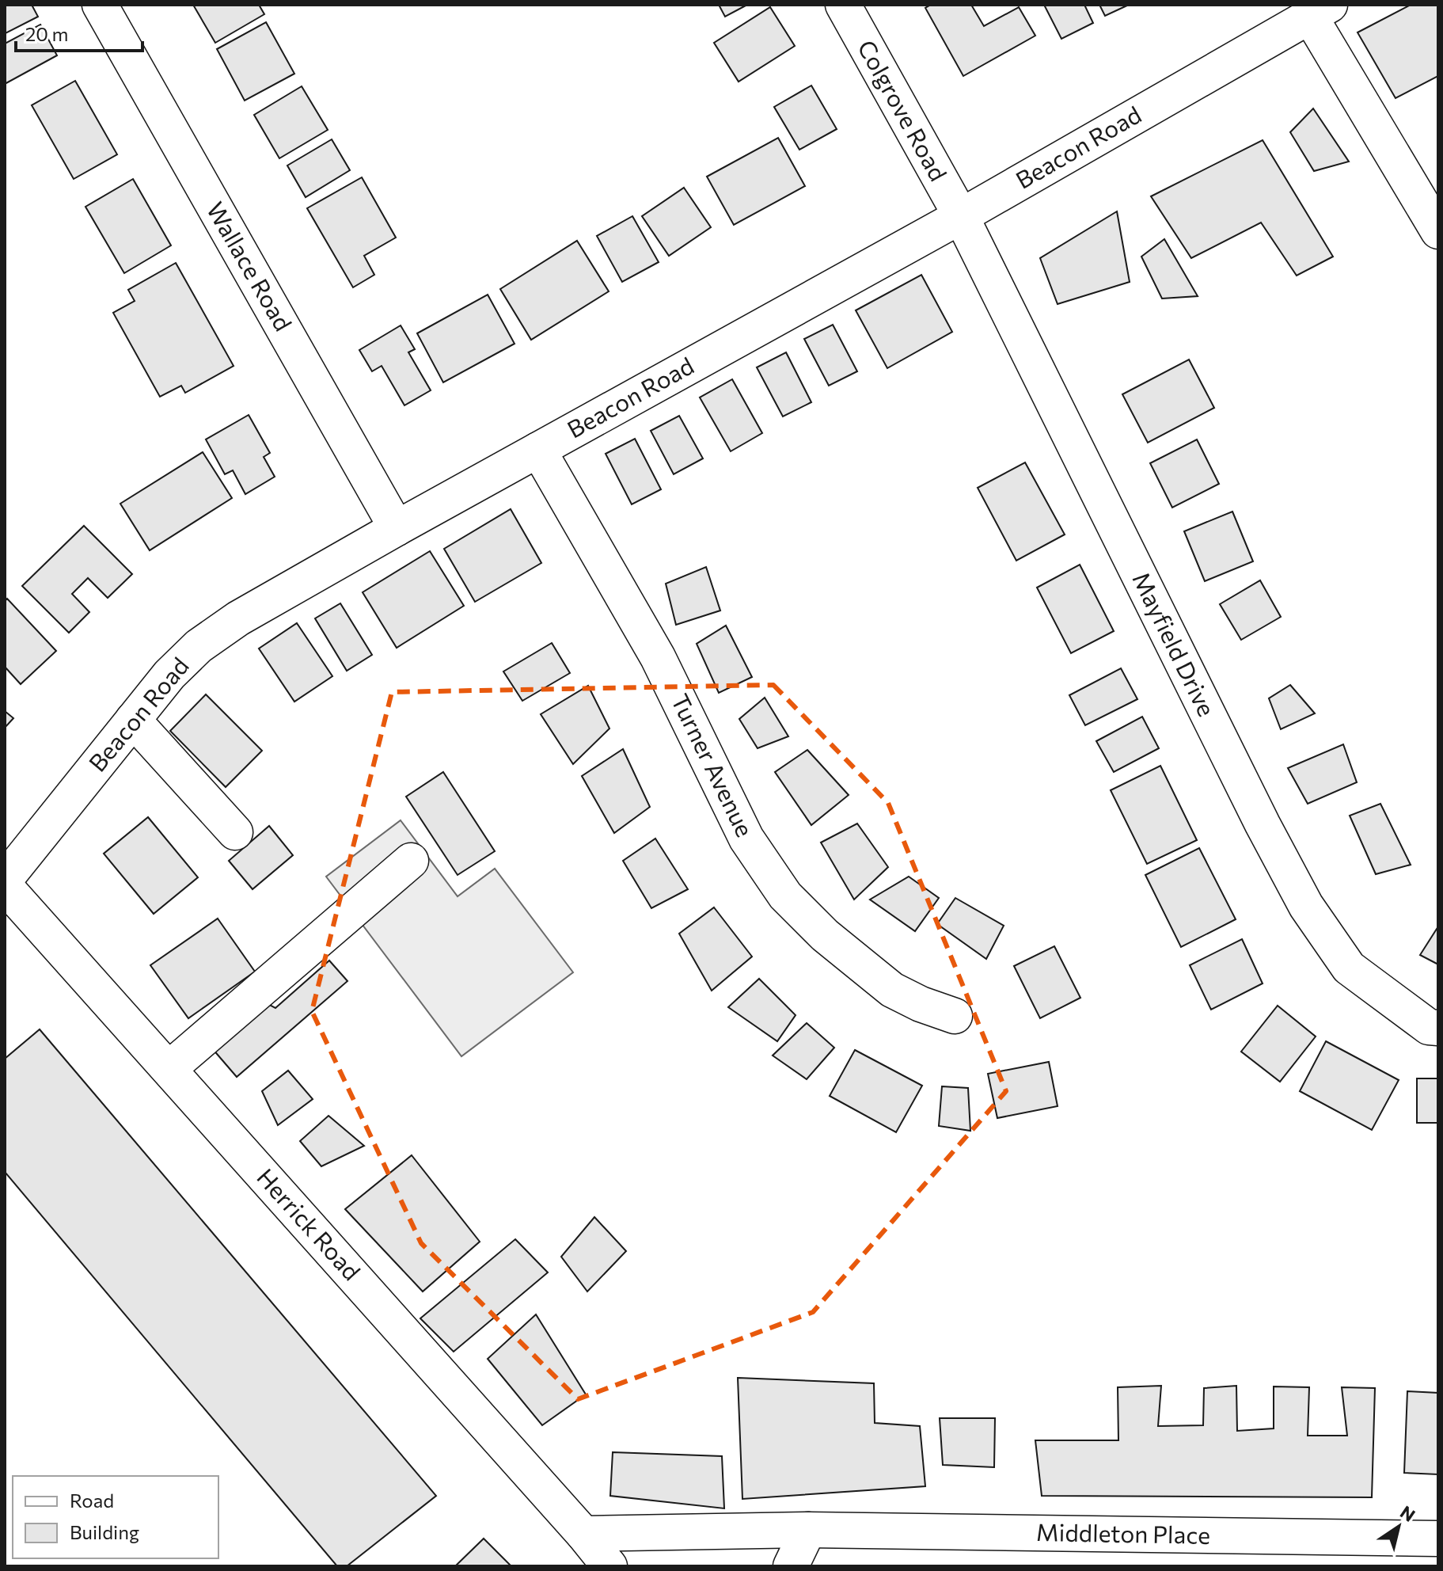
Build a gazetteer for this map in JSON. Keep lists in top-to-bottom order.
{
  "streets": {
    "street": [
      "Colgrove Road",
      "Beacon Road",
      "Wallace Road",
      "Mayfield Drive",
      "Turner Avenue",
      "Herrick Road",
      "Middleton Place"
    ]
  },
  "crossings": [
    ["Colgrove Road", "Beacon Road"],
    ["Colgrove Road", "Mayfield Drive"],
    ["Beacon Road", "Wallace Road"],
    ["Beacon Road", "Mayfield Drive"],
    ["Beacon Road", "Turner Avenue"],
    ["Herrick Road", "Middleton Place"]
  ],
  "legend": ["Road", "Building"],
  "scale_bar": "20 m",
  "north": "top right"
}
